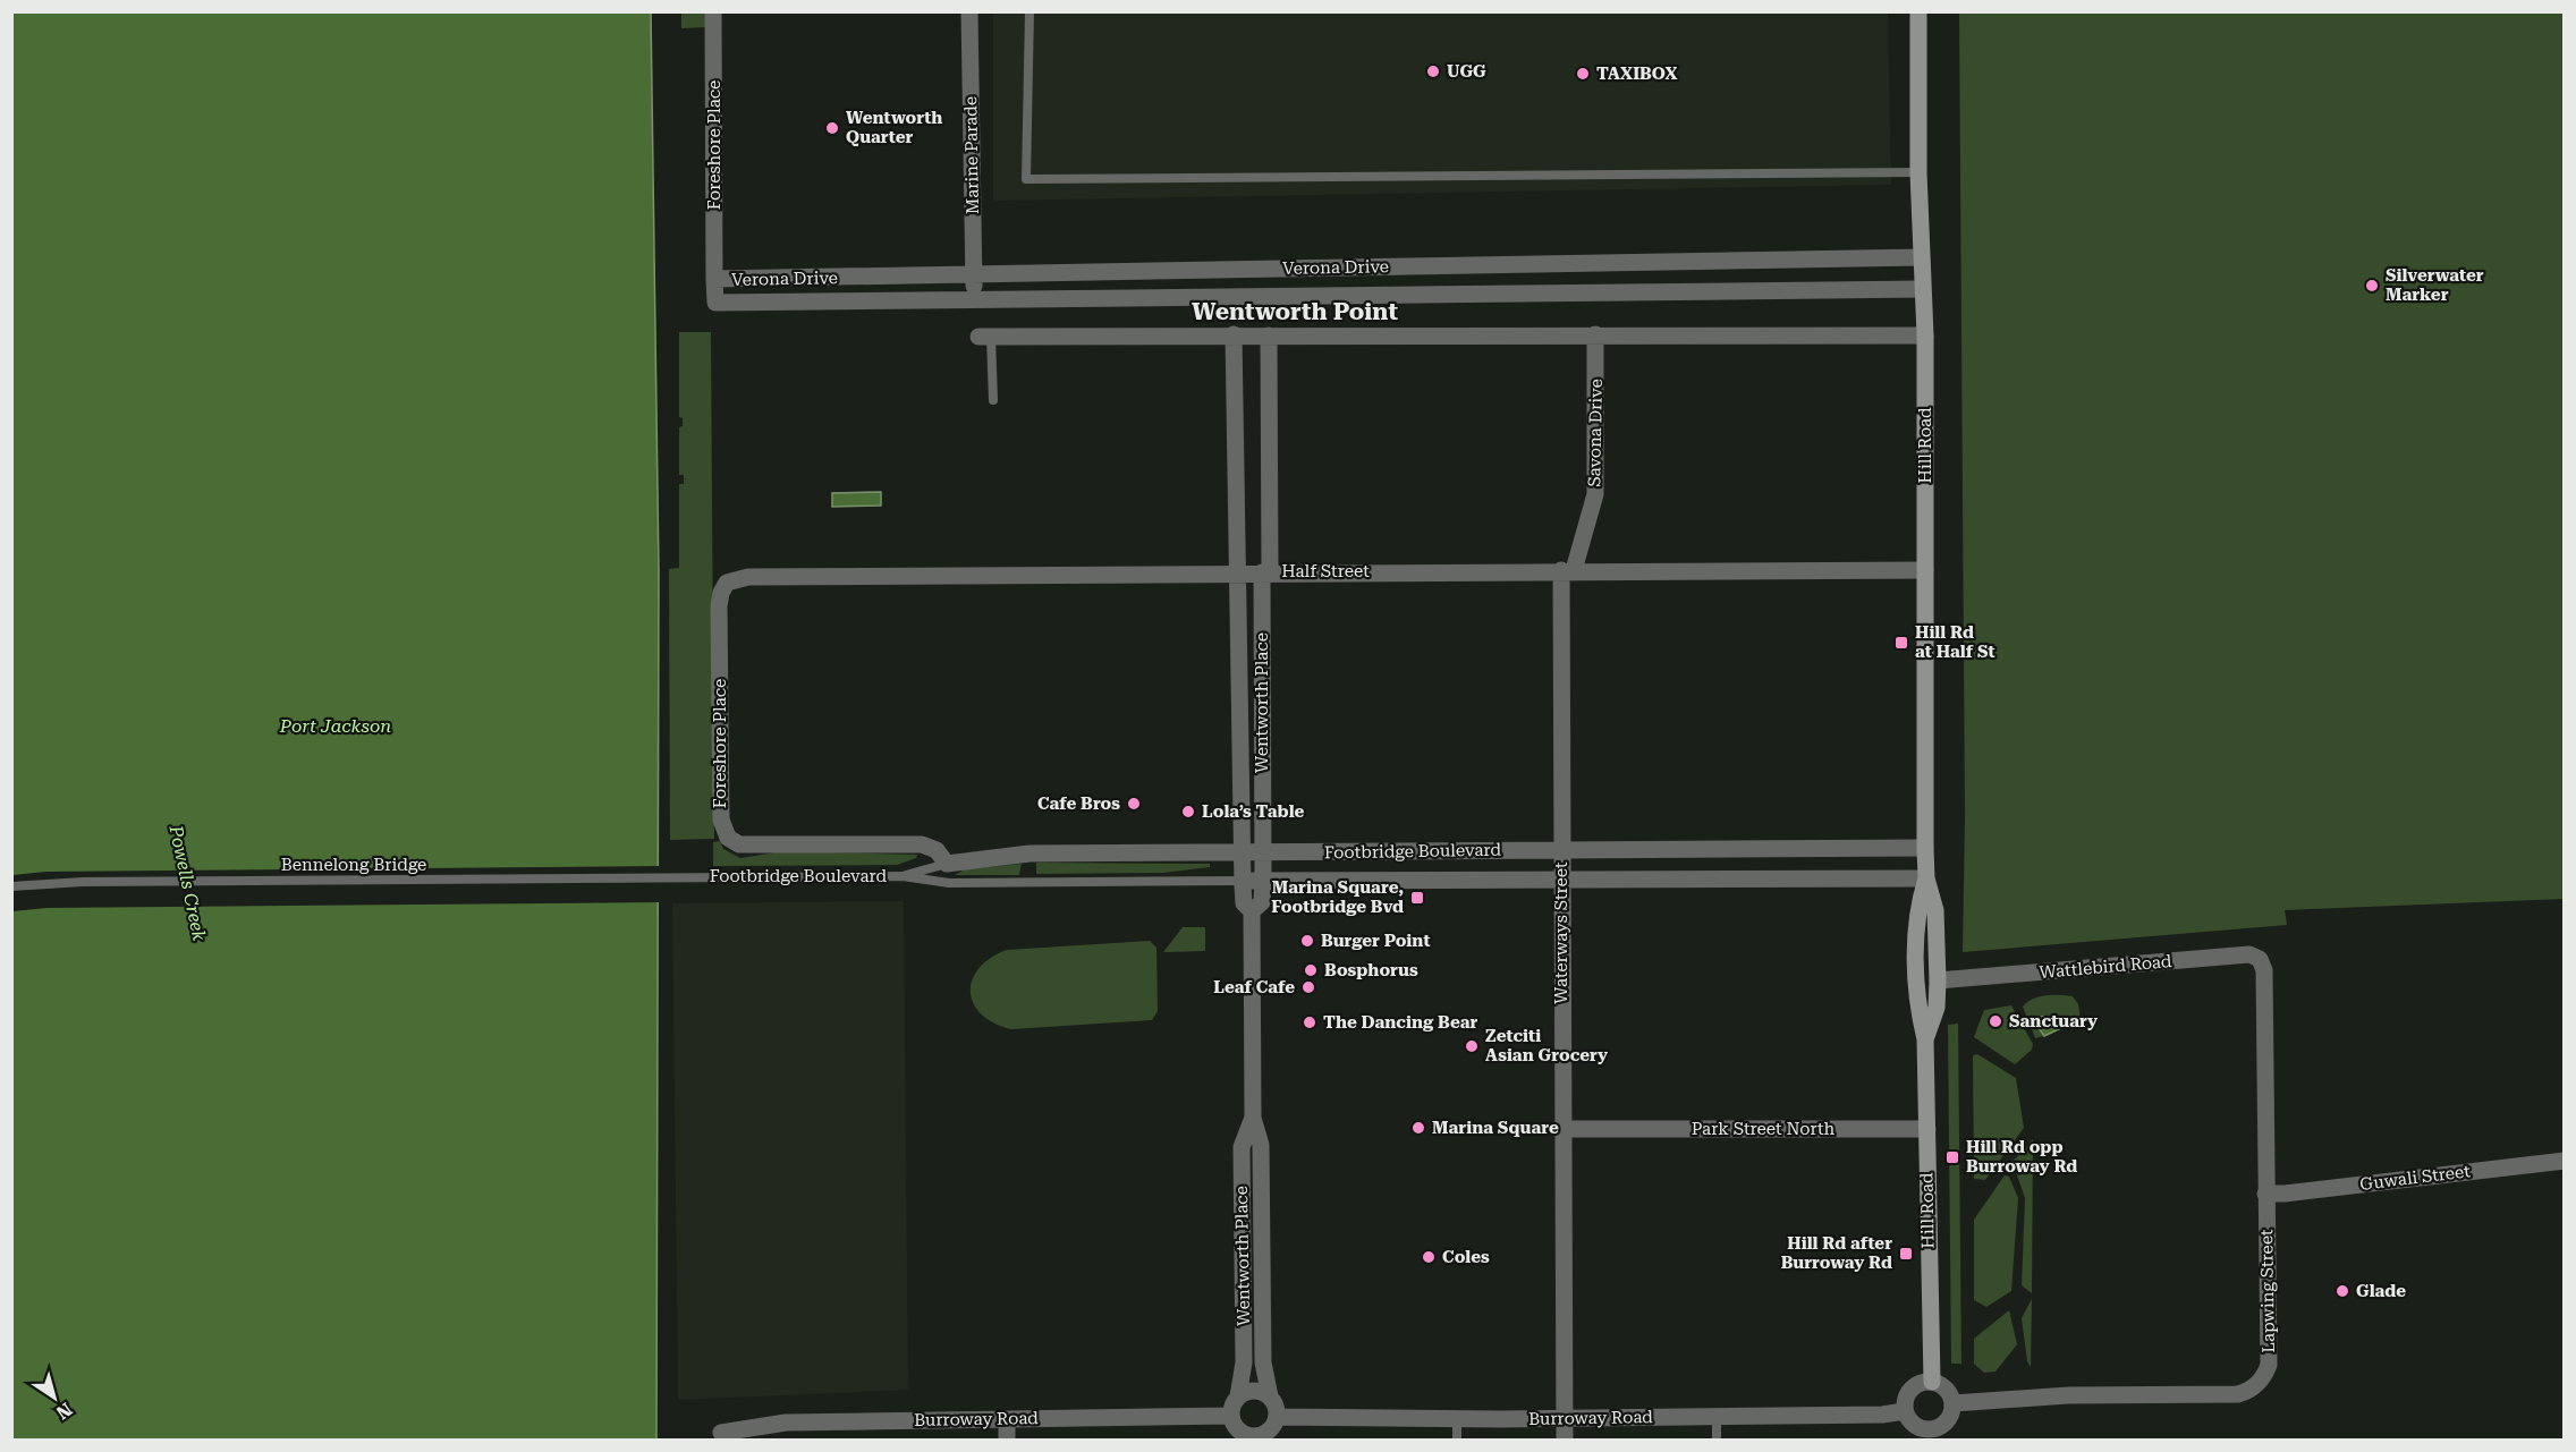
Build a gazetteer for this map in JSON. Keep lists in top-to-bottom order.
{
  "streets": {
    "street": [
      "Foreshore Place",
      "Marine Parade",
      "Verona Drive",
      "Savona Drive",
      "Hill Road",
      "Half Street",
      "Wentworth Place",
      "Footbridge Boulevard",
      "Waterways Street",
      "Wattlebird Road",
      "Park Street North",
      "Guwali Street",
      "Lapwing Street",
      "Burroway Road"
    ],
    "lane": ["Bennelong Bridge"]
  },
  "crossings": [
    ["Foreshore Place", "Verona Drive"],
    ["Foreshore Place", "Half Street"],
    ["Foreshore Place", "Footbridge Boulevard"],
    ["Marine Parade", "Verona Drive"],
    ["Verona Drive", "Hill Road"],
    ["Savona Drive", "Half Street"],
    ["Savona Drive", "Waterways Street"],
    ["Hill Road", "Half Street"],
    ["Hill Road", "Footbridge Boulevard"],
    ["Hill Road", "Wattlebird Road"],
    ["Hill Road", "Park Street North"],
    ["Hill Road", "Lapwing Street"],
    ["Hill Road", "Burroway Road"],
    ["Half Street", "Wentworth Place"],
    ["Half Street", "Waterways Street"],
    ["Wentworth Place", "Footbridge Boulevard"],
    ["Wentworth Place", "Burroway Road"],
    ["Footbridge Boulevard", "Bennelong Bridge"],
    ["Footbridge Boulevard", "Waterways Street"],
    ["Waterways Street", "Park Street North"],
    ["Waterways Street", "Burroway Road"],
    ["Wattlebird Road", "Lapwing Street"],
    ["Guwali Street", "Lapwing Street"],
    ["Lapwing Street", "Burroway Road"]
  ],
  "districts": ["Wentworth Point"],
  "water": ["Port Jackson", "Powells Creek"],
  "places": {
    "other": [
      "UGG",
      "TAXIBOX",
      "Wentworth Quarter",
      "Silverwater Marker",
      "Cafe Bros",
      "Lola’s Table",
      "Burger Point",
      "Bosphorus",
      "Leaf Cafe",
      "Sanctuary",
      "The Dancing Bear",
      "Zetciti Asian Grocery",
      "Marina Square",
      "Coles",
      "Glade"
    ],
    "transit": [
      "Hill Rd at Half St",
      "Marina Square, Footbridge Bvd",
      "Hill Rd opp Burroway Rd",
      "Hill Rd after Burroway Rd"
    ]
  },
  "north": "bottom right"
}
